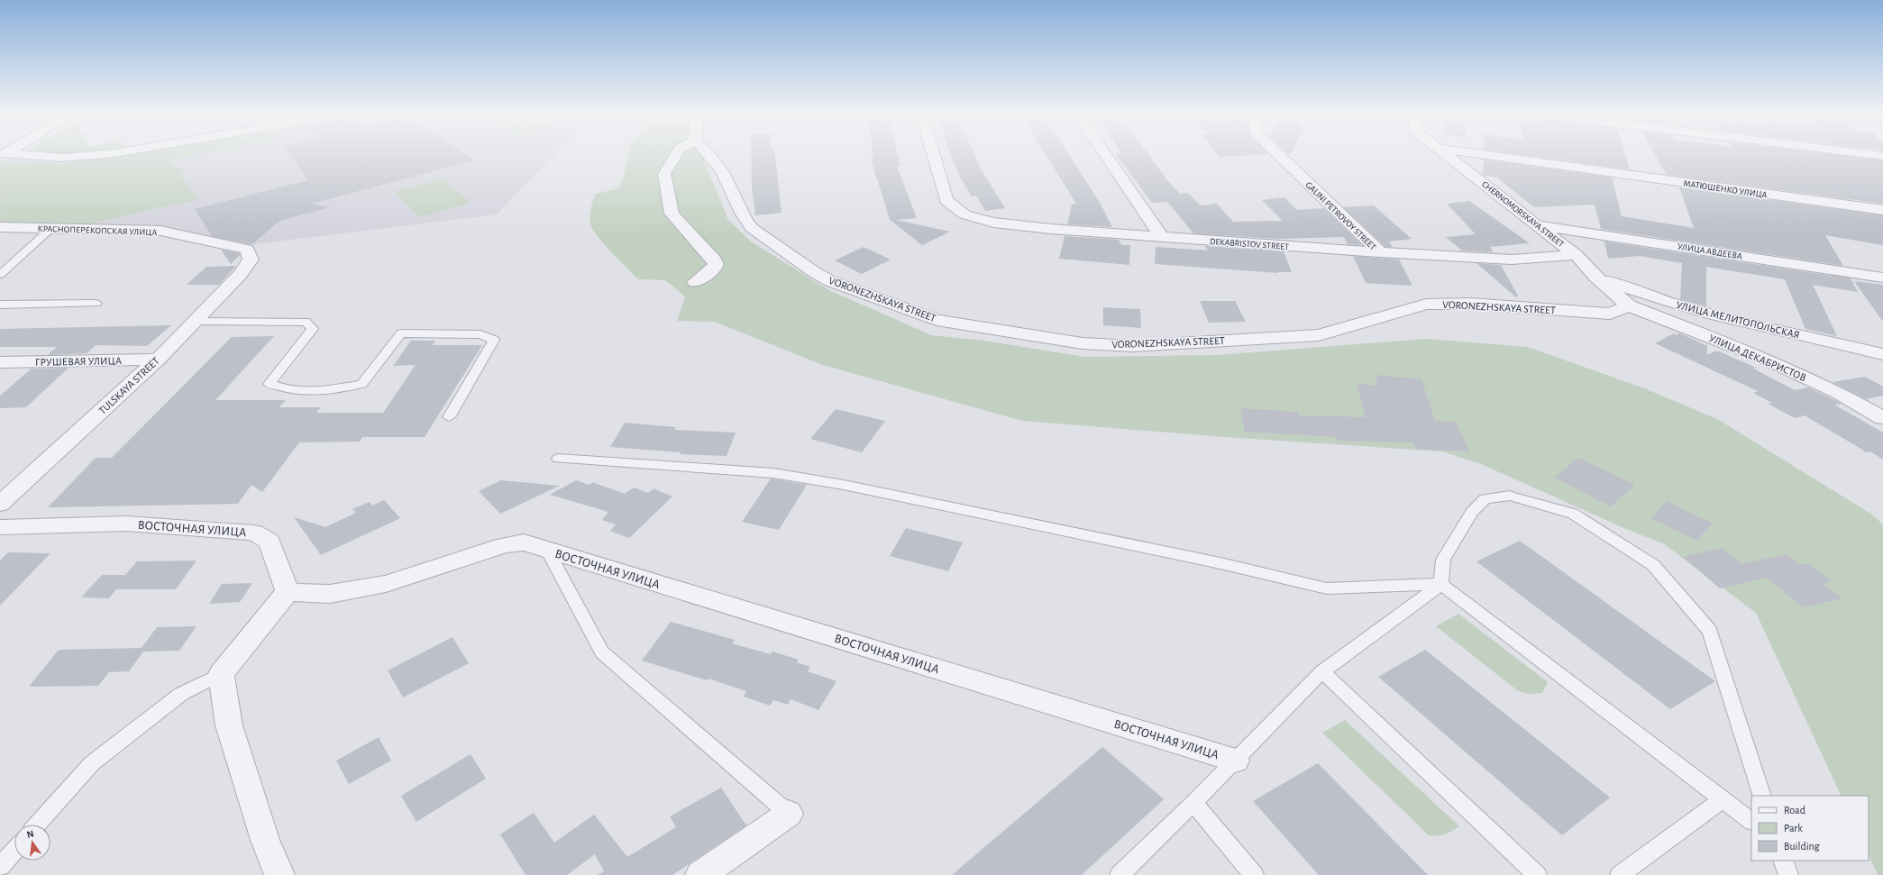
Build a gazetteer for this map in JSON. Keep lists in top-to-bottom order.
{
  "streets": {
    "street": [
      "МАТЮШЕНКО УЛИЦА",
      "CHERNOMORSKAYA STREET",
      "GALINI PETROVOY STREET",
      "КРАСНОПЕРЕКОПСКАЯ УЛИЦА",
      "DEKABRISTOV STREET",
      "УЛИЦА АВДЕЕВА",
      "VORONEZHSKAYA STREET",
      "УЛИЦА МЕЛИТОПОЛЬСКАЯ",
      "УЛИЦА ДЕКАБРИСТОВ",
      "ГРУШЕВАЯ УЛИЦА",
      "TULSKAYA STREET",
      "ВОСТОЧНАЯ УЛИЦА"
    ]
  },
  "crossings": [
    ["CHERNOMORSKAYA STREET", "DEKABRISTOV STREET"],
    ["CHERNOMORSKAYA STREET", "УЛИЦА АВДЕЕВА"],
    ["GALINI PETROVOY STREET", "DEKABRISTOV STREET"],
    ["КРАСНОПЕРЕКОПСКАЯ УЛИЦА", "TULSKAYA STREET"],
    ["VORONEZHSKAYA STREET", "УЛИЦА ДЕКАБРИСТОВ"],
    ["ГРУШЕВАЯ УЛИЦА", "TULSKAYA STREET"]
  ],
  "legend": ["Road", "Park", "Building"],
  "north": "top"
}
